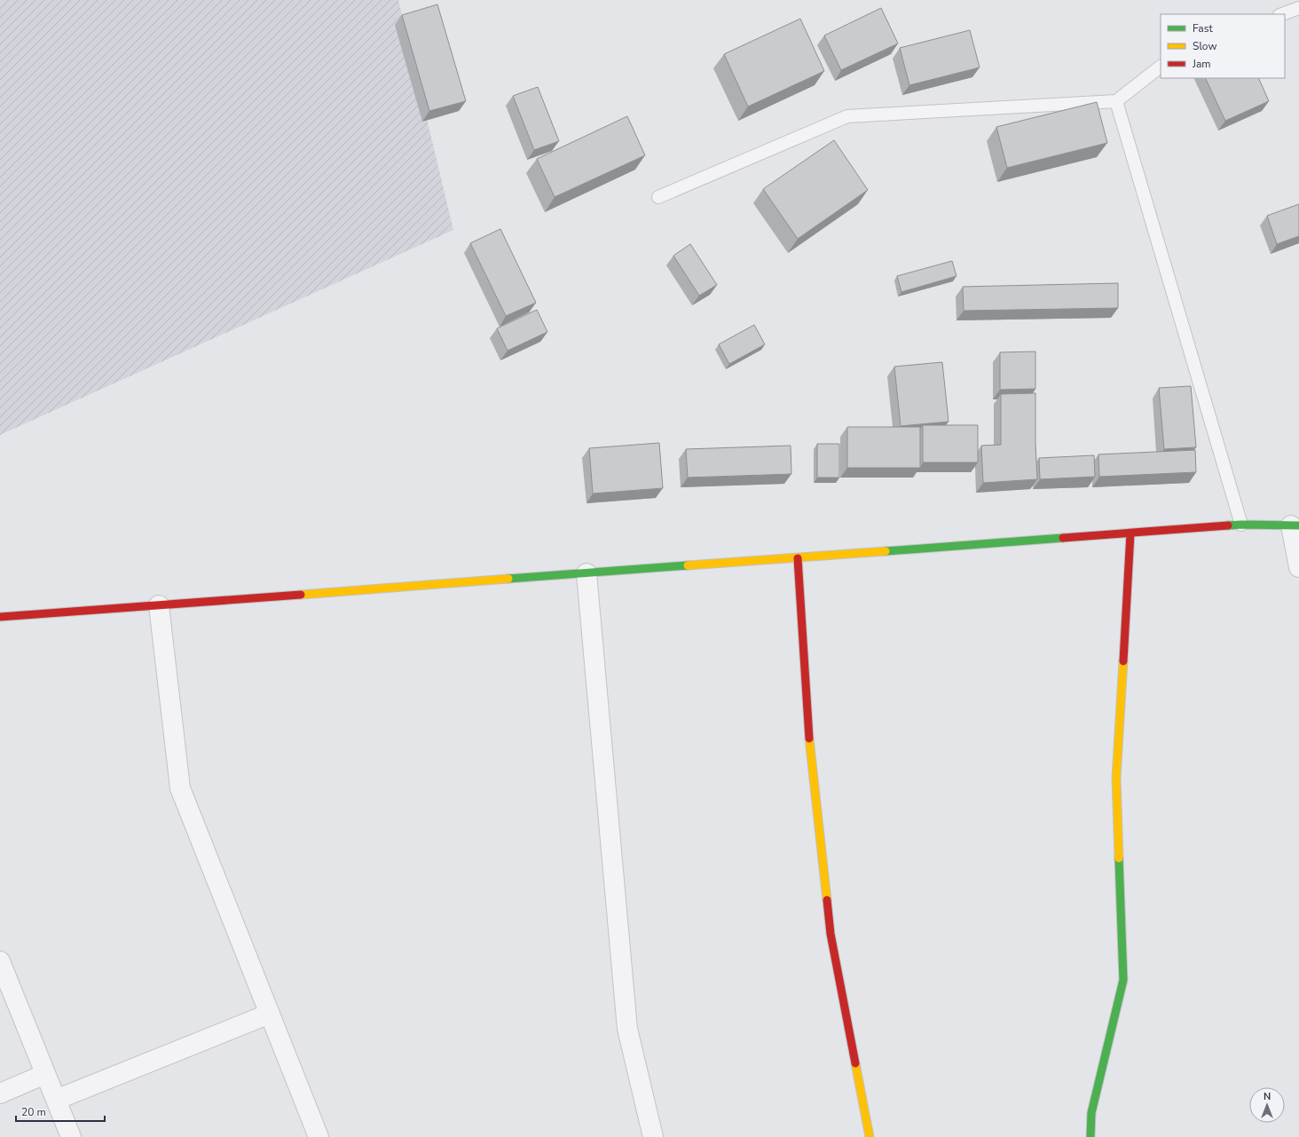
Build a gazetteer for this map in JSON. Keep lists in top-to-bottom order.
{
  "legend": ["Fast", "Slow", "Jam"],
  "scale_bar": "20 m",
  "north": "top"
}
